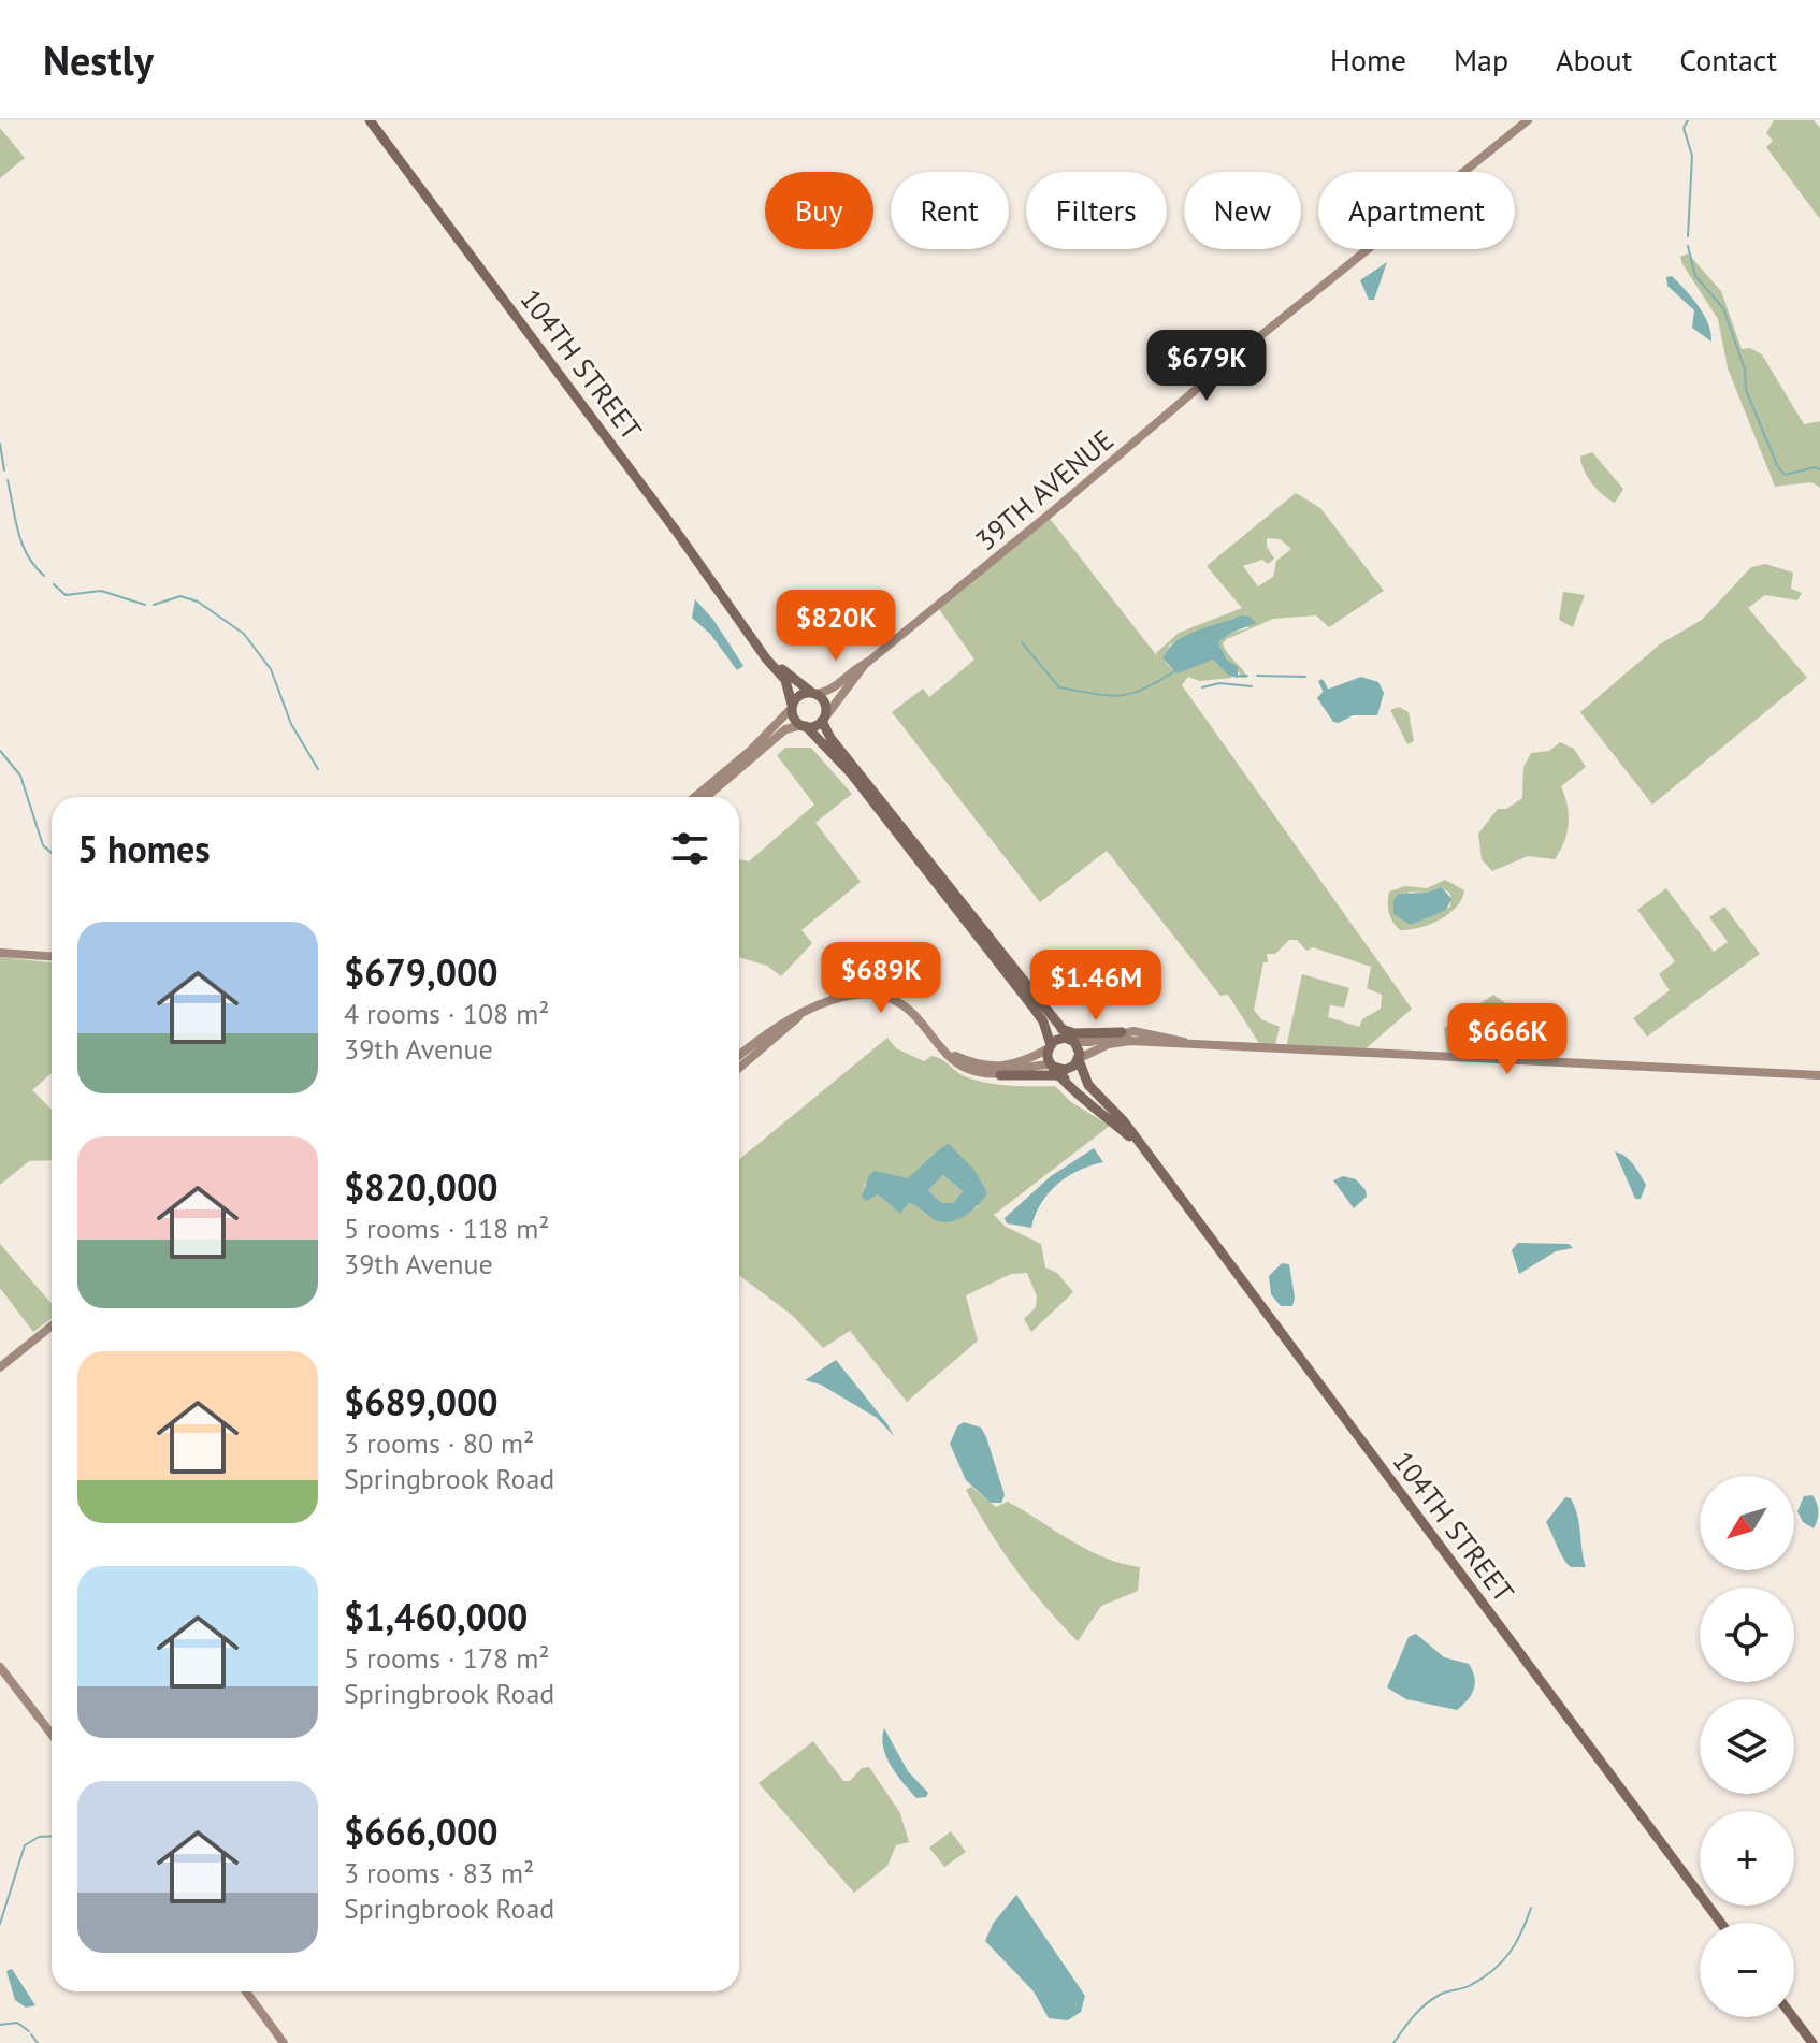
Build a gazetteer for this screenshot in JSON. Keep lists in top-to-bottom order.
{
  "streets": {
    "main road": ["104TH STREET"],
    "street": ["39TH AVENUE"]
  },
  "crossings": [
    ["104TH STREET", "39TH AVENUE"]
  ],
  "north": "bottom left",
  "page": {
    "header": "Nestly",
    "nav": [
      "Home",
      "Map",
      "About",
      "Contact"
    ],
    "chip": [
      "Buy",
      "Rent",
      "Filters",
      "New",
      "Apartment"
    ],
    "price": [
      "$679K",
      "$820K",
      "$689K",
      "$1.46M",
      "$666K"
    ],
    "heading": "5 homes",
    "list": [
      {
        "name": "$679,000",
        "note": "4 rooms · 108 m² · 39th Avenue"
      },
      {
        "name": "$820,000",
        "note": "5 rooms · 118 m² · 39th Avenue"
      },
      {
        "name": "$689,000",
        "note": "3 rooms · 80 m² · Springbrook Road"
      },
      {
        "name": "$1,460,000",
        "note": "5 rooms · 178 m² · Springbrook Road"
      },
      {
        "name": "$666,000",
        "note": "3 rooms · 83 m² · Springbrook Road"
      }
    ],
    "map_buttons": ["+", "−"]
  }
}
